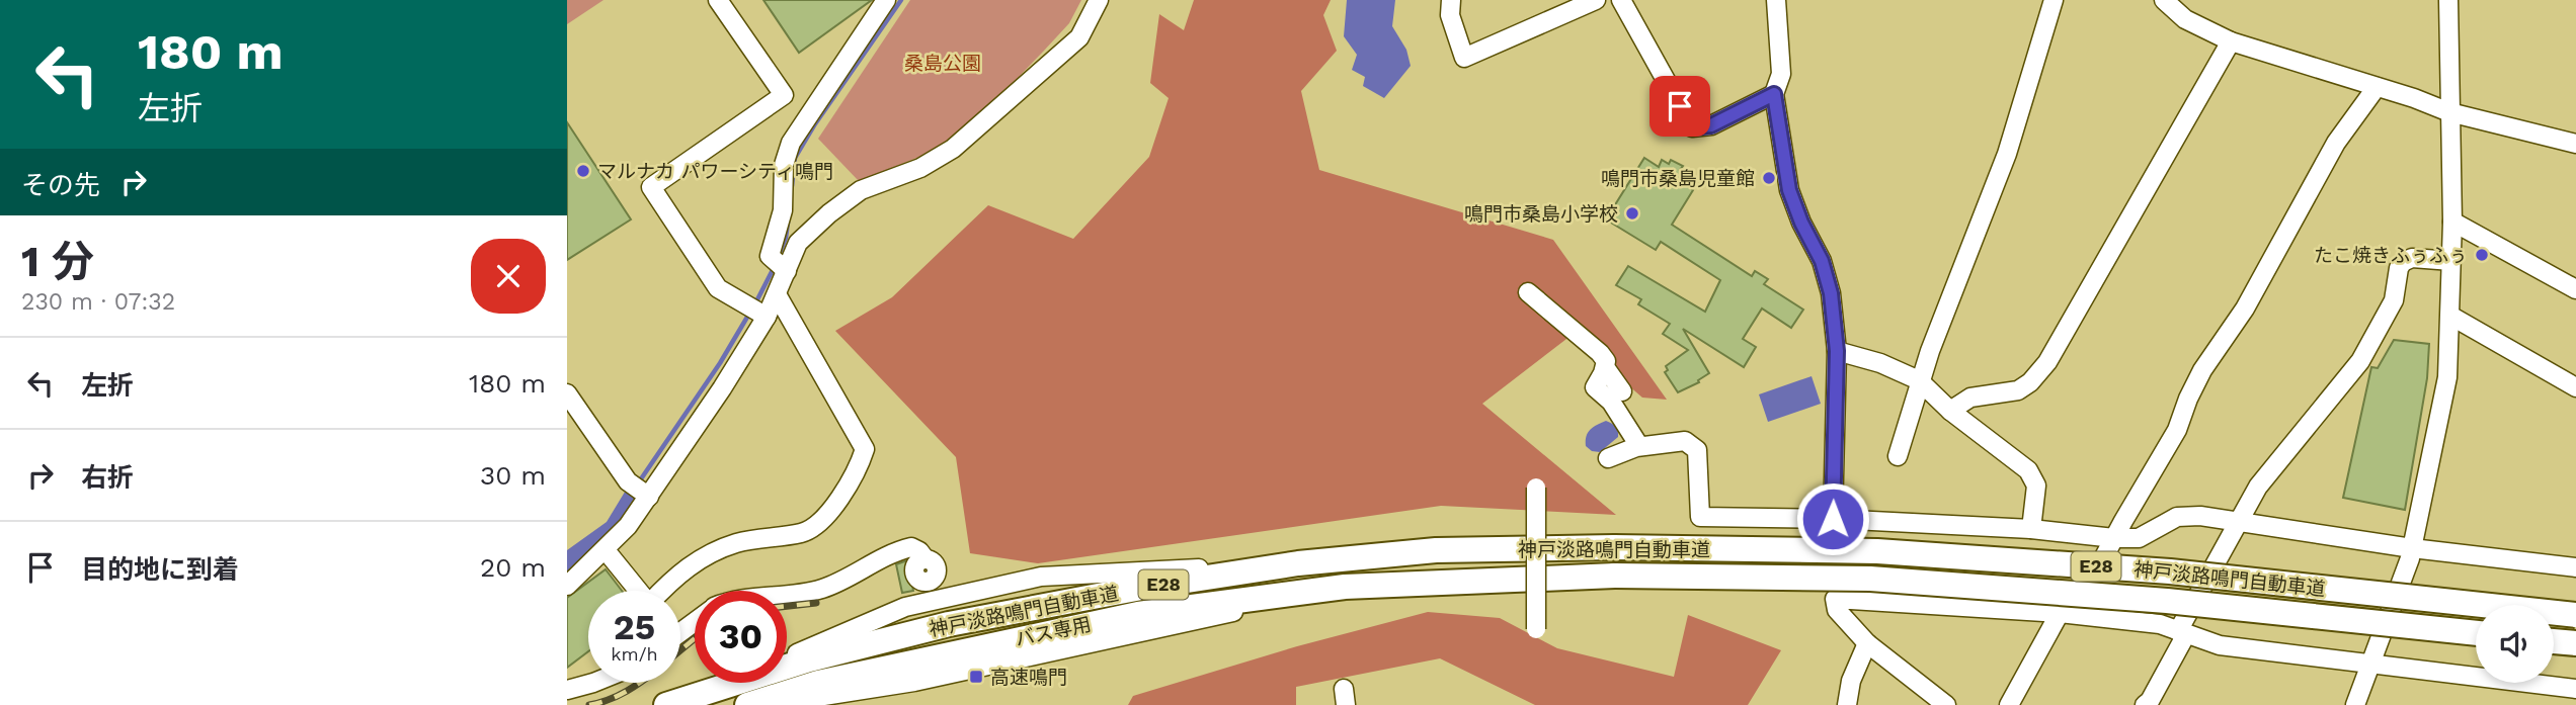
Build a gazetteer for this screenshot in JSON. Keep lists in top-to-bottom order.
{
  "streets": {
    "highway": ["神戸淡路鳴門自動車道", "E28"],
    "street": ["バス専用"]
  },
  "crossings": [
    ["神戸淡路鳴門自動車道", "バス専用"]
  ],
  "parks": ["桑島公園"],
  "places": {
    "other": [
      "マルナカ パワーシティ鳴門",
      "鳴門市桑島児童館",
      "鳴門市桑島小学校",
      "たこ焼きふぅふぅ"
    ],
    "transit": ["高速鳴門"]
  },
  "page": {
    "turn": ["180 m", "左折"],
    "then": "その先",
    "heading": ["1 分", "230 m · 07:32"],
    "list": [
      {
        "name": "左折",
        "value": "180 m"
      },
      {
        "name": "右折",
        "value": "30 m"
      },
      {
        "name": "目的地に到着",
        "value": "20 m"
      }
    ],
    "speed": "25 km/h",
    "limit": "30"
  }
}
